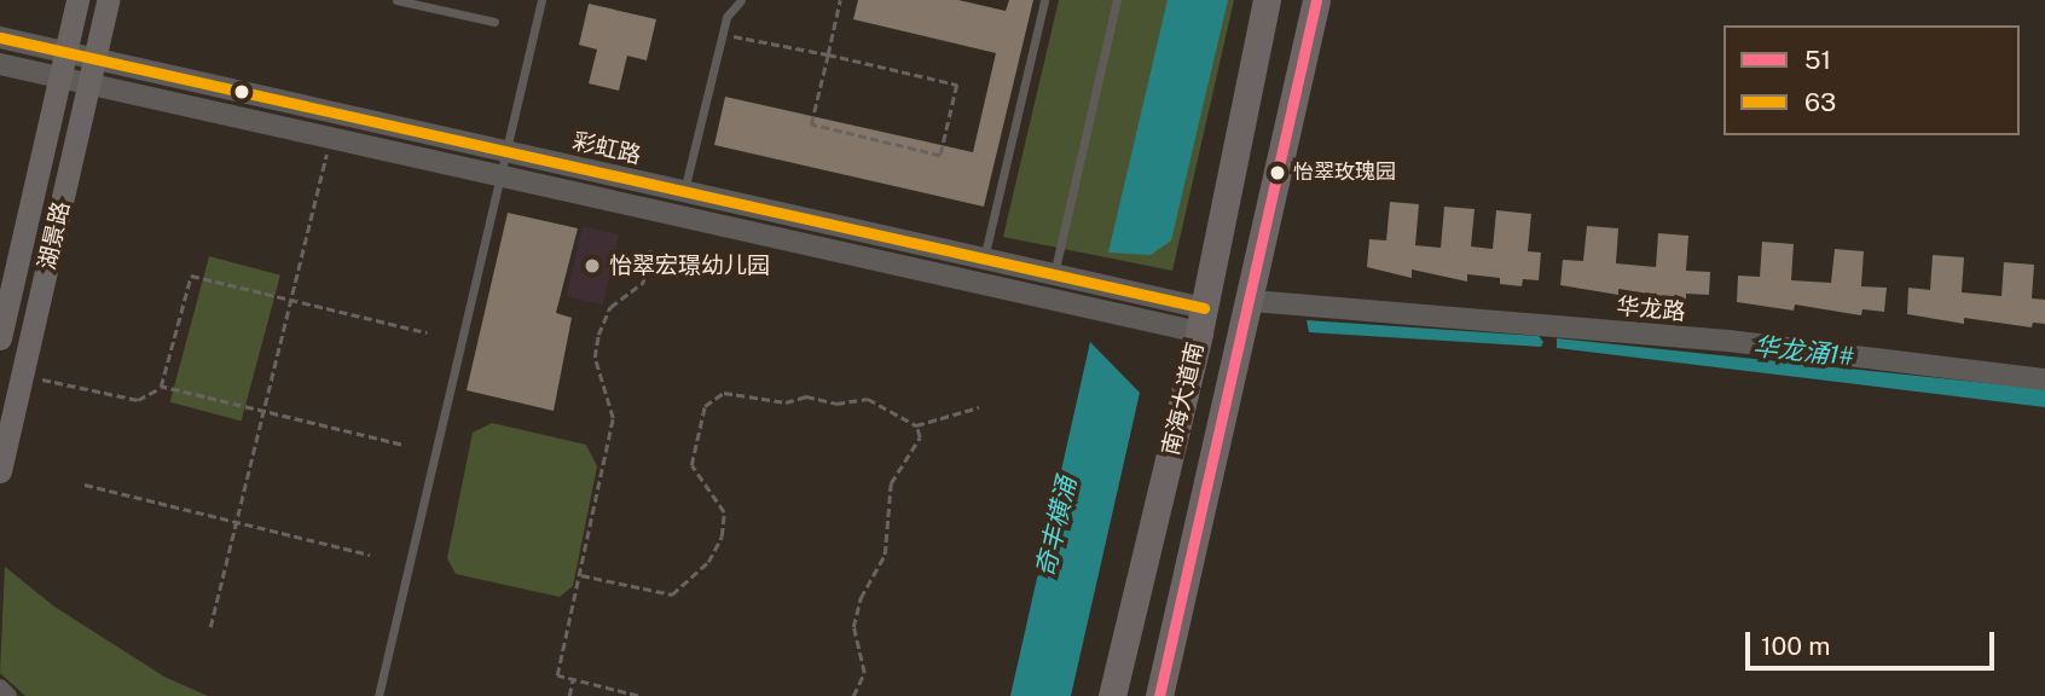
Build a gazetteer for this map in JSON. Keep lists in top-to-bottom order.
{
  "streets": {
    "highway": ["南海大道南"],
    "main road": ["湖景路"],
    "street": ["彩虹路", "华龙路"]
  },
  "crossings": [
    ["彩虹路", "湖景路"],
    ["彩虹路", "南海大道南"],
    ["华龙路", "南海大道南"]
  ],
  "water": ["华龙涌1#", "奇丰横涌"],
  "places": ["怡翠玫瑰园", "怡翠宏璟幼儿园"],
  "lines": ["transit line 51", "transit line 63"],
  "legend": ["51", "63"],
  "scale_bar": "100 m"
}
